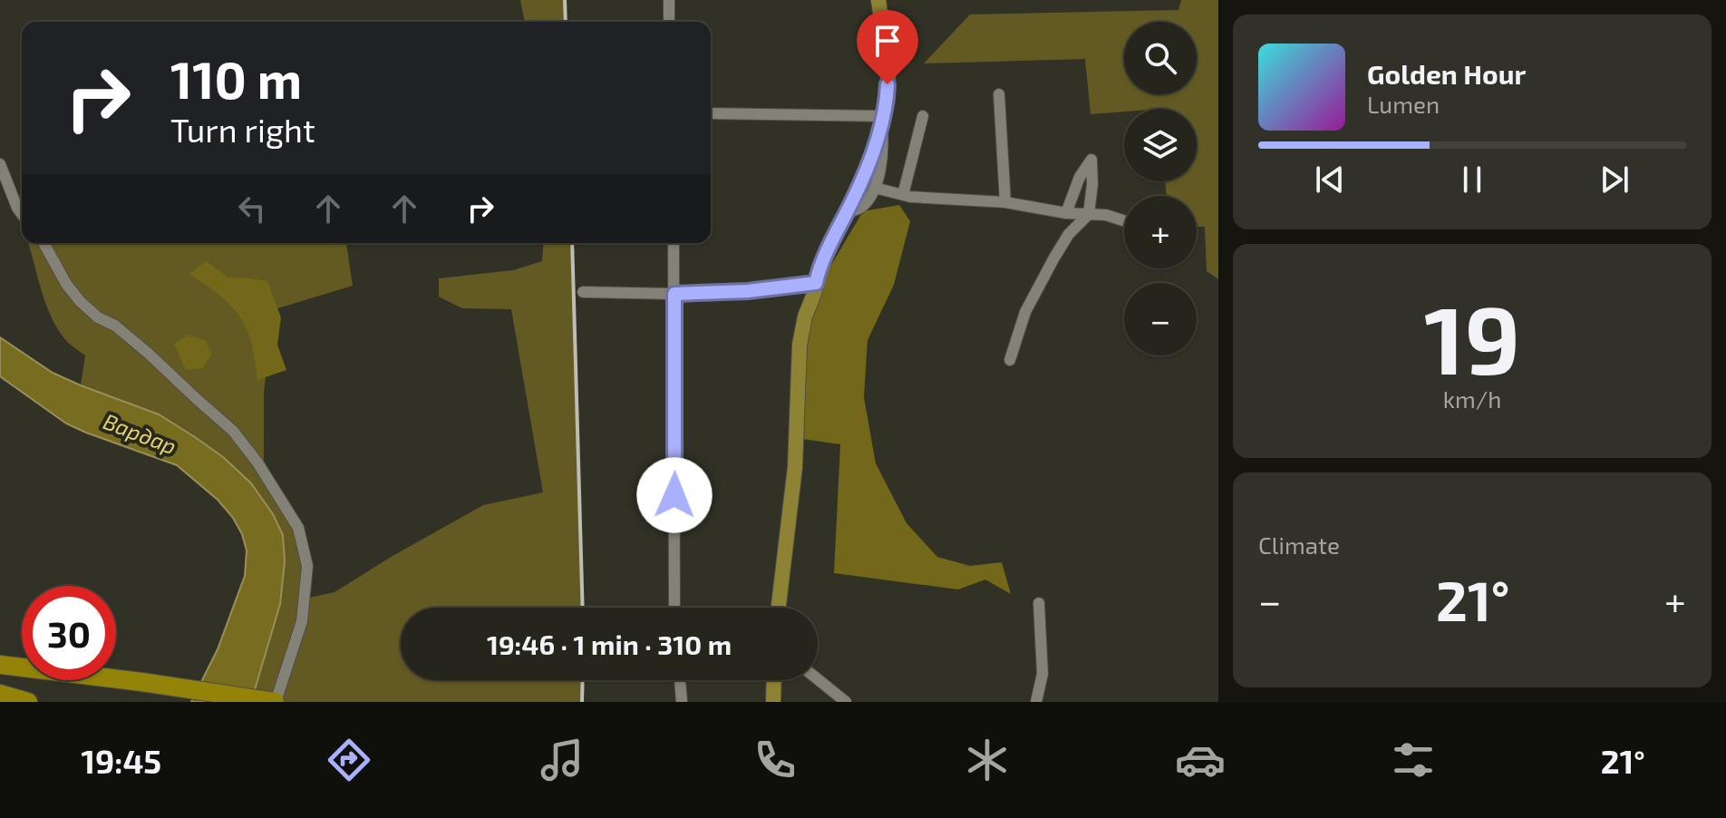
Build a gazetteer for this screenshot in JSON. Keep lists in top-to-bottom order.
{
  "water": ["Вардар"],
  "page": {
    "map_buttons": ["+", "−"],
    "turn": ["110 m", "Turn right"],
    "song": ["Golden Hour", "Lumen"],
    "tile": [
      ["19", "km/h"],
      "Climate"
    ],
    "heat": ["−", "21°", "+"],
    "limit": "30",
    "trip": "19:46 · 1 min · 310 m",
    "tabs": ["19:45", "21°"]
  }
}
